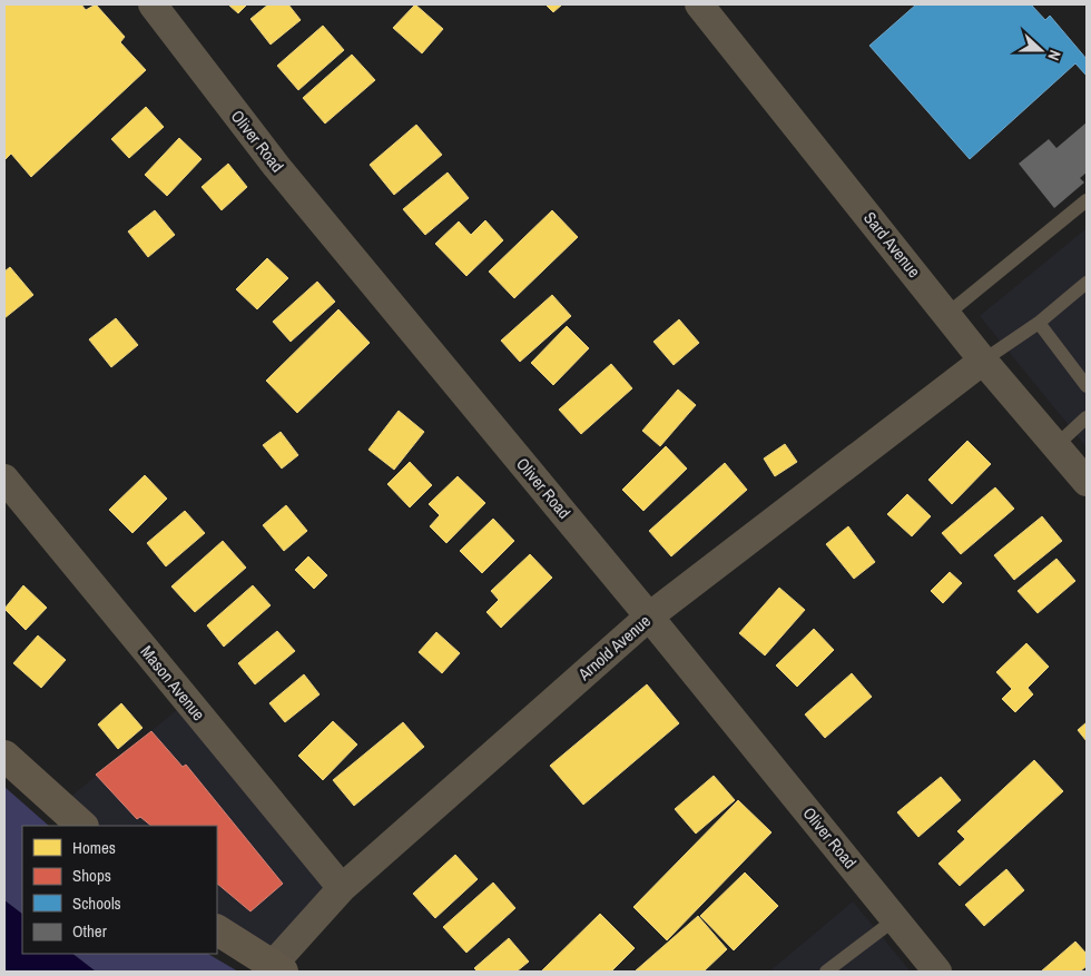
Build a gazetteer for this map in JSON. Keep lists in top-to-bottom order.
{
  "streets": {
    "street": [
      "Oliver Road",
      "Sard Avenue",
      "Arnold Avenue",
      "Mason Avenue"
    ]
  },
  "crossings": [
    ["Oliver Road", "Arnold Avenue"],
    ["Sard Avenue", "Arnold Avenue"],
    ["Arnold Avenue", "Mason Avenue"]
  ],
  "legend": [
    "Homes",
    "Shops",
    "Schools",
    "Other"
  ],
  "north": "right"
}
